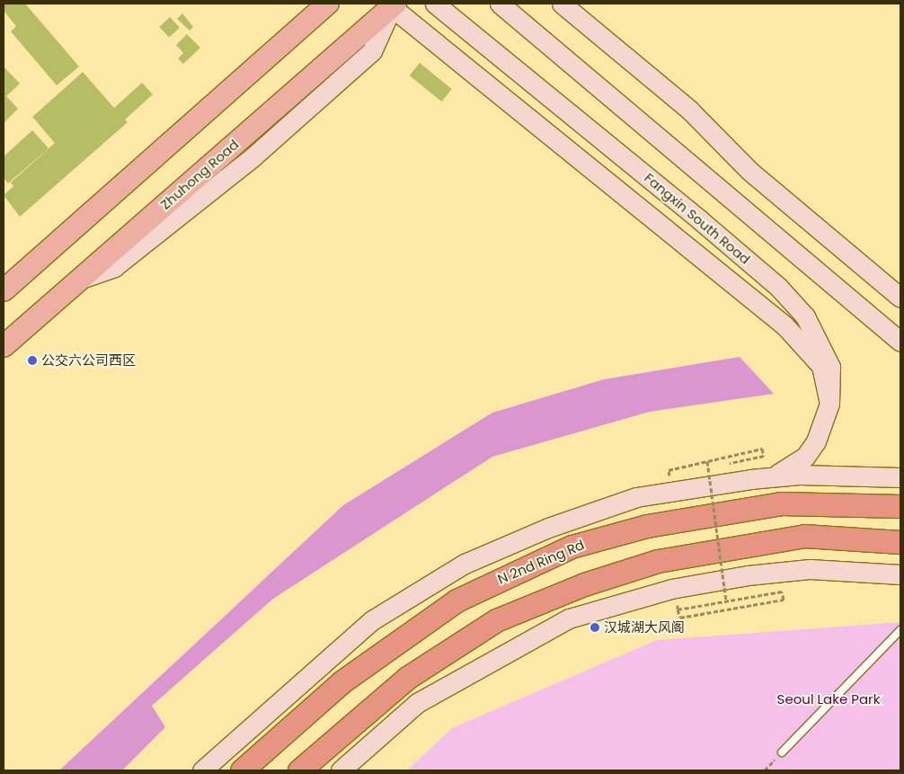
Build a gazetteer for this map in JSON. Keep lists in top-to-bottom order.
{
  "streets": {
    "highway": ["N 2nd Ring Rd"],
    "main road": ["Zhuhong Road", "Fangxin South Road"]
  },
  "parks": ["Seoul Lake Park"],
  "places": ["公交六公司西区", "汉城湖大风阁"]
}
